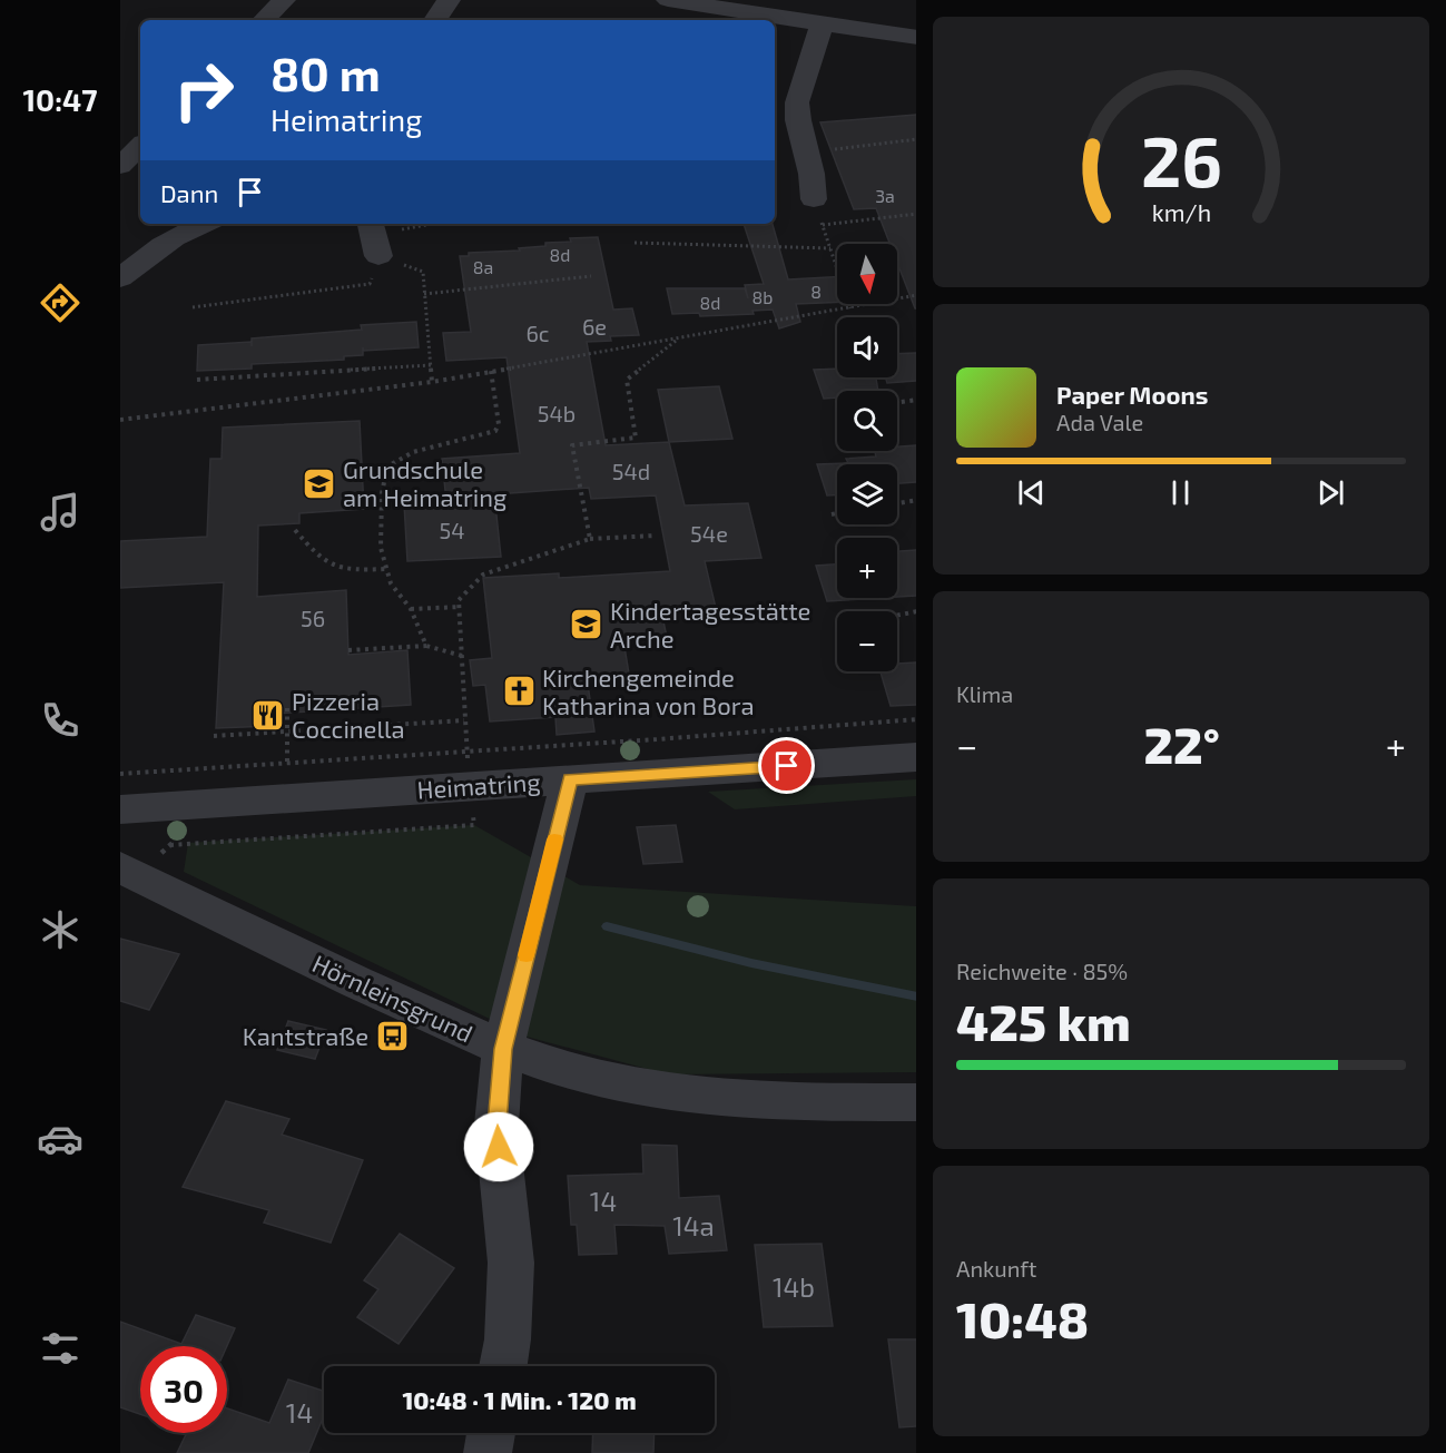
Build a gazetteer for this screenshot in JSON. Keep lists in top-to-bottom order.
{
  "streets": {
    "street": ["Heimatring", "Hörnleinsgrund"]
  },
  "places": {
    "school or university": ["Grundschule am Heimatring", "Kindertagesstätte Arche"],
    "church": ["Kirchengemeinde Katharina von Bora"],
    "restaurant": ["Pizzeria Coccinella"],
    "bus stop": ["Kantstraße"]
  },
  "house_numbers": [
    "3a",
    "8d",
    "8a",
    "8",
    "8b",
    "8d",
    "6e",
    "6c",
    "54b",
    "54d",
    "54",
    "54e",
    "56",
    "14",
    "14a",
    "14b",
    "14"
  ],
  "north": "bottom",
  "page": {
    "tabs": "10:47",
    "turn": ["80 m", "Heimatring"],
    "then": "Dann",
    "map_buttons": ["+", "−"],
    "song": ["Paper Moons", "Ada Vale"],
    "tile": [
      "Klima",
      ["Reichweite · 85%", "425 km"],
      ["Ankunft", "10:48"]
    ],
    "heat": ["−", "22°", "+"],
    "limit": "30",
    "trip": "10:48 · 1 Min. · 120 m",
    "gauge": ["26", "km/h"]
  }
}
